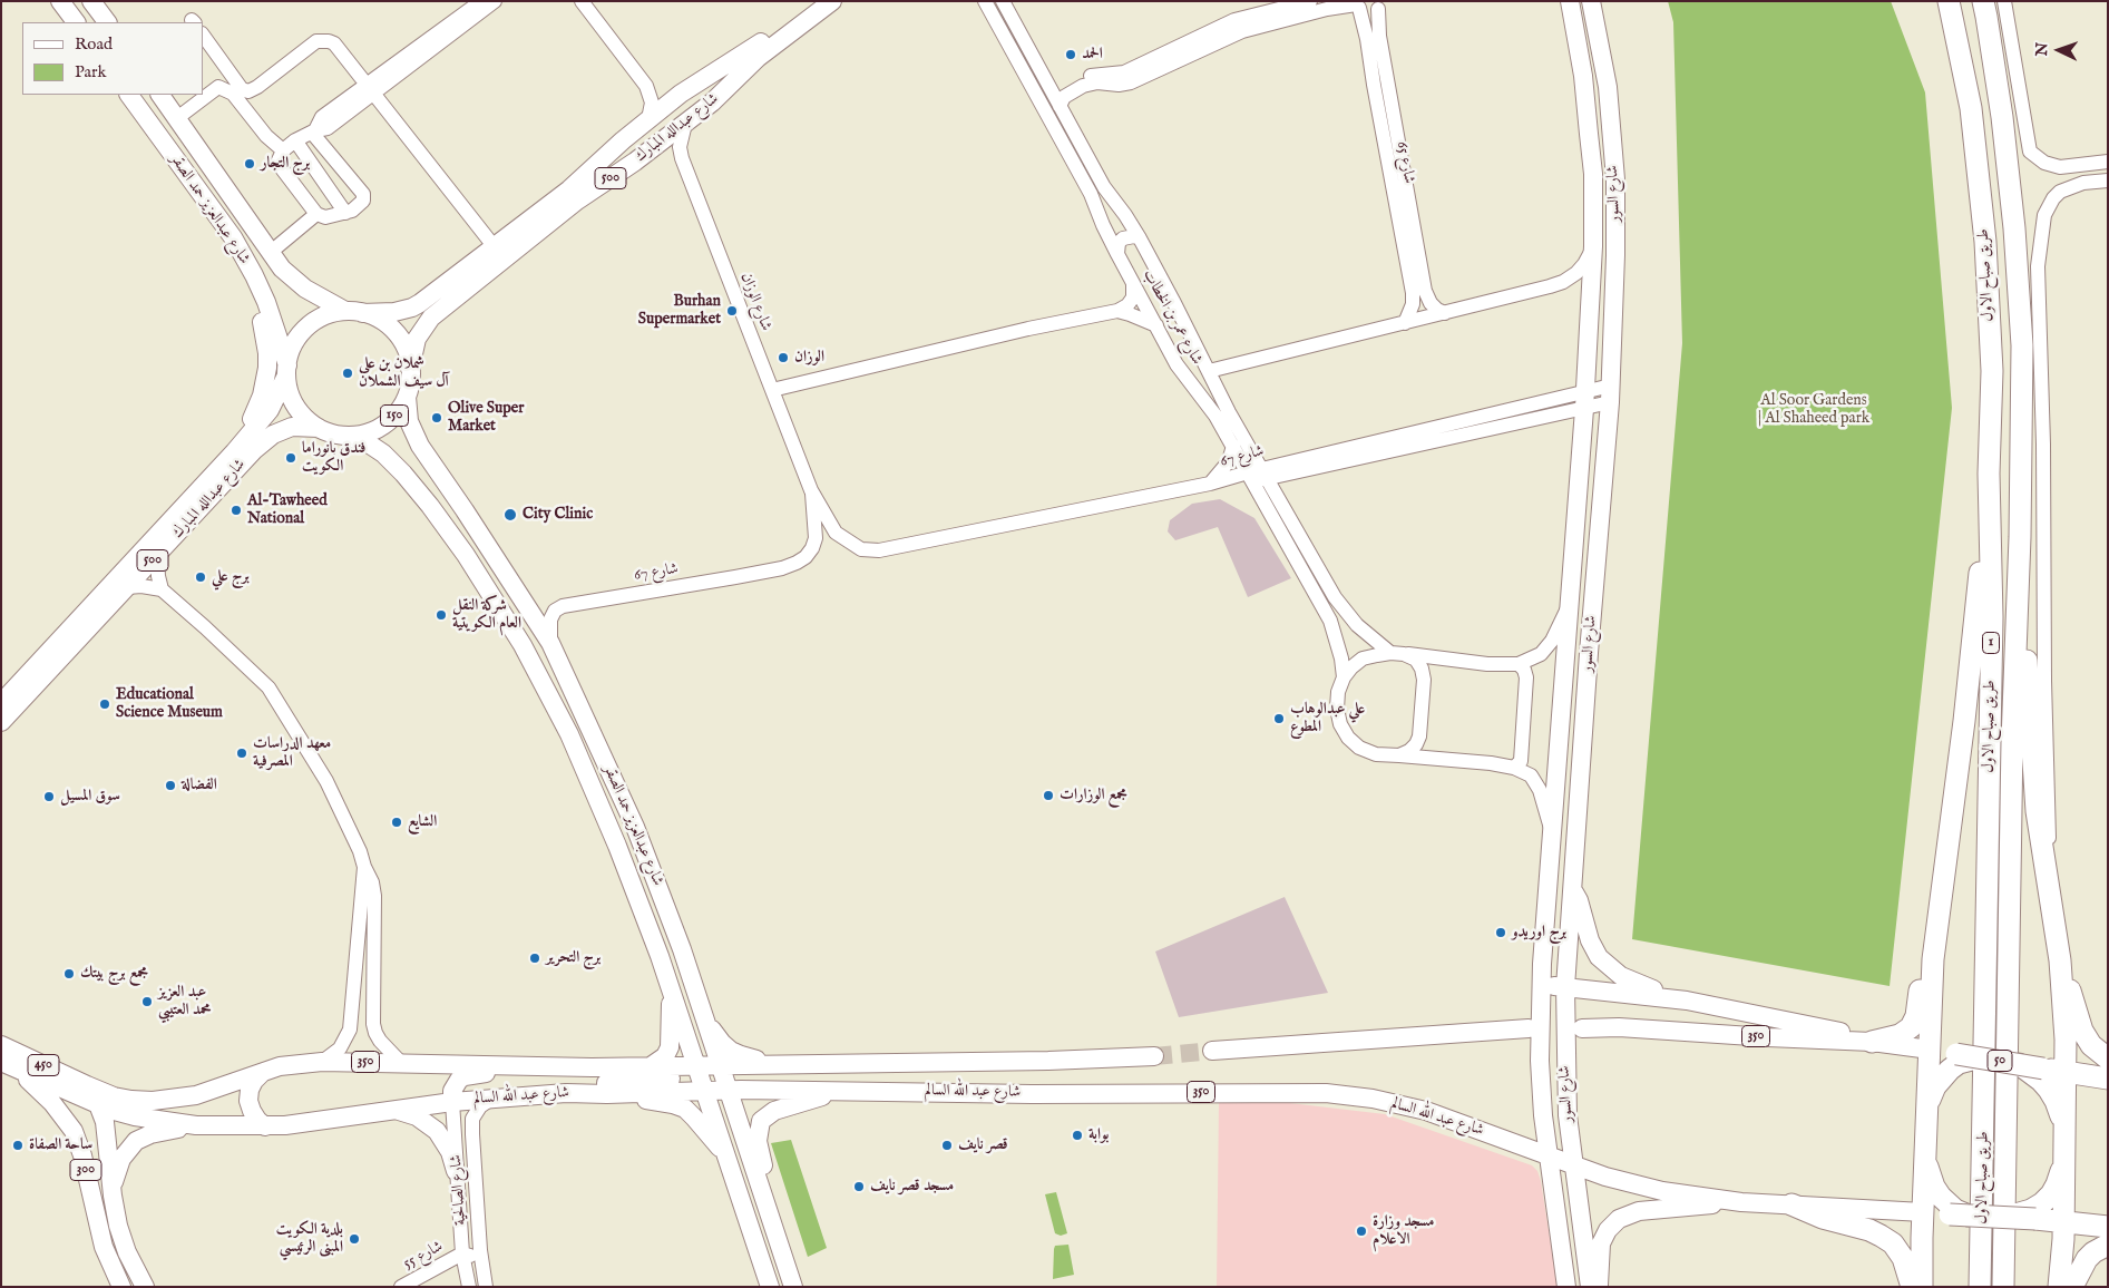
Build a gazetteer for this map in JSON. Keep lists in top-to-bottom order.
{
  "streets": {
    "highway": [
      "طريق صباح الاول",
      "1",
      "350",
      "50"
    ],
    "main road": [
      "شارع عبدالله المبارك",
      "500",
      "شارع السور",
      "شارع عبدالعزيز حمد الصقر",
      "150",
      "450",
      "شارع عبد الله السالم",
      "300"
    ],
    "street": [
      "شارع 65",
      "شارع الوزان",
      "شارع عمر بن الخطاب",
      "شارع 67",
      "شارع الصالحية",
      "شارع 55"
    ]
  },
  "crossings": [
    ["شارع عبدالله المبارك", "شارع عبدالعزيز حمد الصقر"],
    ["شارع عبدالله المبارك", "شارع الوزان"],
    ["شارع عبدالله المبارك", "150"],
    ["شارع السور", "شارع 67"],
    ["شارع السور", "شارع عبد الله السالم"],
    ["شارع عبدالعزيز حمد الصقر", "150"],
    ["شارع عبدالعزيز حمد الصقر", "شارع 67"],
    ["شارع عبدالعزيز حمد الصقر", "شارع عبد الله السالم"],
    ["شارع الوزان", "شارع 67"],
    ["شارع عمر بن الخطاب", "شارع 67"],
    ["350", "50"],
    ["350", "شارع عبد الله السالم"],
    ["450", "شارع عبد الله السالم"],
    ["450", "300"],
    ["شارع عبد الله السالم", "300"],
    ["شارع عبد الله السالم", "شارع الصالحية"],
    ["شارع الصالحية", "شارع 55"]
  ],
  "parks": ["Al Soor Gardens | Al Shaheed park"],
  "places": [
    "الحمد",
    "برج التجار",
    "Burhan Supermarket",
    "الوزان",
    "شملان بن علي آل سيف الشملان",
    "Olive Super Market",
    "فندق بانوراما الكويت",
    "Al-Tawheed National",
    "City Clinic",
    "برج علي",
    "شركة النقل العام الكويتية",
    "Educational Science Museum",
    "علي عبدالوهاب المطوع",
    "معهد الدراسات المصرفية",
    "الفضالة",
    "مجمع الوزارات",
    "سوق المسيل",
    "الشايع",
    "برج اوريدو",
    "برج التحرير",
    "مجمع برج بيتك",
    "عبد العزيز محمد العتيبي",
    "بوابة",
    "ساحة الصفاة",
    "قصر نايف",
    "مسجد قصر نايف",
    "مسجد وزارة الاعلام",
    "بلدية الكويت المبنى الرئيسي"
  ],
  "legend": ["Road", "Park"],
  "north": "left"
}
